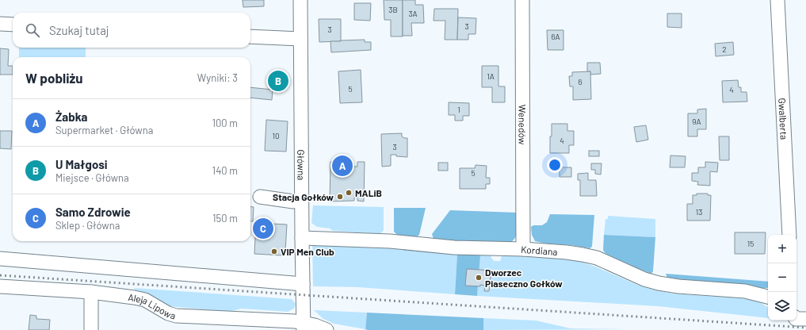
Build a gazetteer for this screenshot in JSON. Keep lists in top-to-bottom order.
{
  "streets": {
    "street": [
      "Gwalberta",
      "Wenedów",
      "Główna",
      "Kordiana",
      "Aleja Lipowa"
    ]
  },
  "crossings": [
    ["Wenedów", "Kordiana"],
    ["Główna", "Kordiana"],
    ["Główna", "Aleja Lipowa"]
  ],
  "places": [
    "MALiB",
    "Stacja Gołków",
    "VIP Men Club",
    "Dworzec Piaseczno Gołków"
  ],
  "house_numbers": [
    "3B",
    "3A",
    "3",
    "3",
    "6A",
    "2",
    "1A",
    "6",
    "5",
    "4",
    "1",
    "9A",
    "10",
    "4",
    "3",
    "5",
    "13",
    "15"
  ],
  "page": {
    "search": "Szukaj tutaj",
    "heading": ["W pobliżu", "Wyniki: 3"],
    "pins": ["B", "A", "C"],
    "list": [
      {
        "mark": "A",
        "name": "Żabka",
        "note": "Supermarket · Główna",
        "value": "100 m"
      },
      {
        "mark": "B",
        "name": "U Małgosi",
        "note": "Miejsce · Główna",
        "value": "140 m"
      },
      {
        "mark": "C",
        "name": "Samo Zdrowie",
        "note": "Sklep · Główna",
        "value": "150 m"
      }
    ],
    "map_buttons": ["+", "−"]
  }
}
